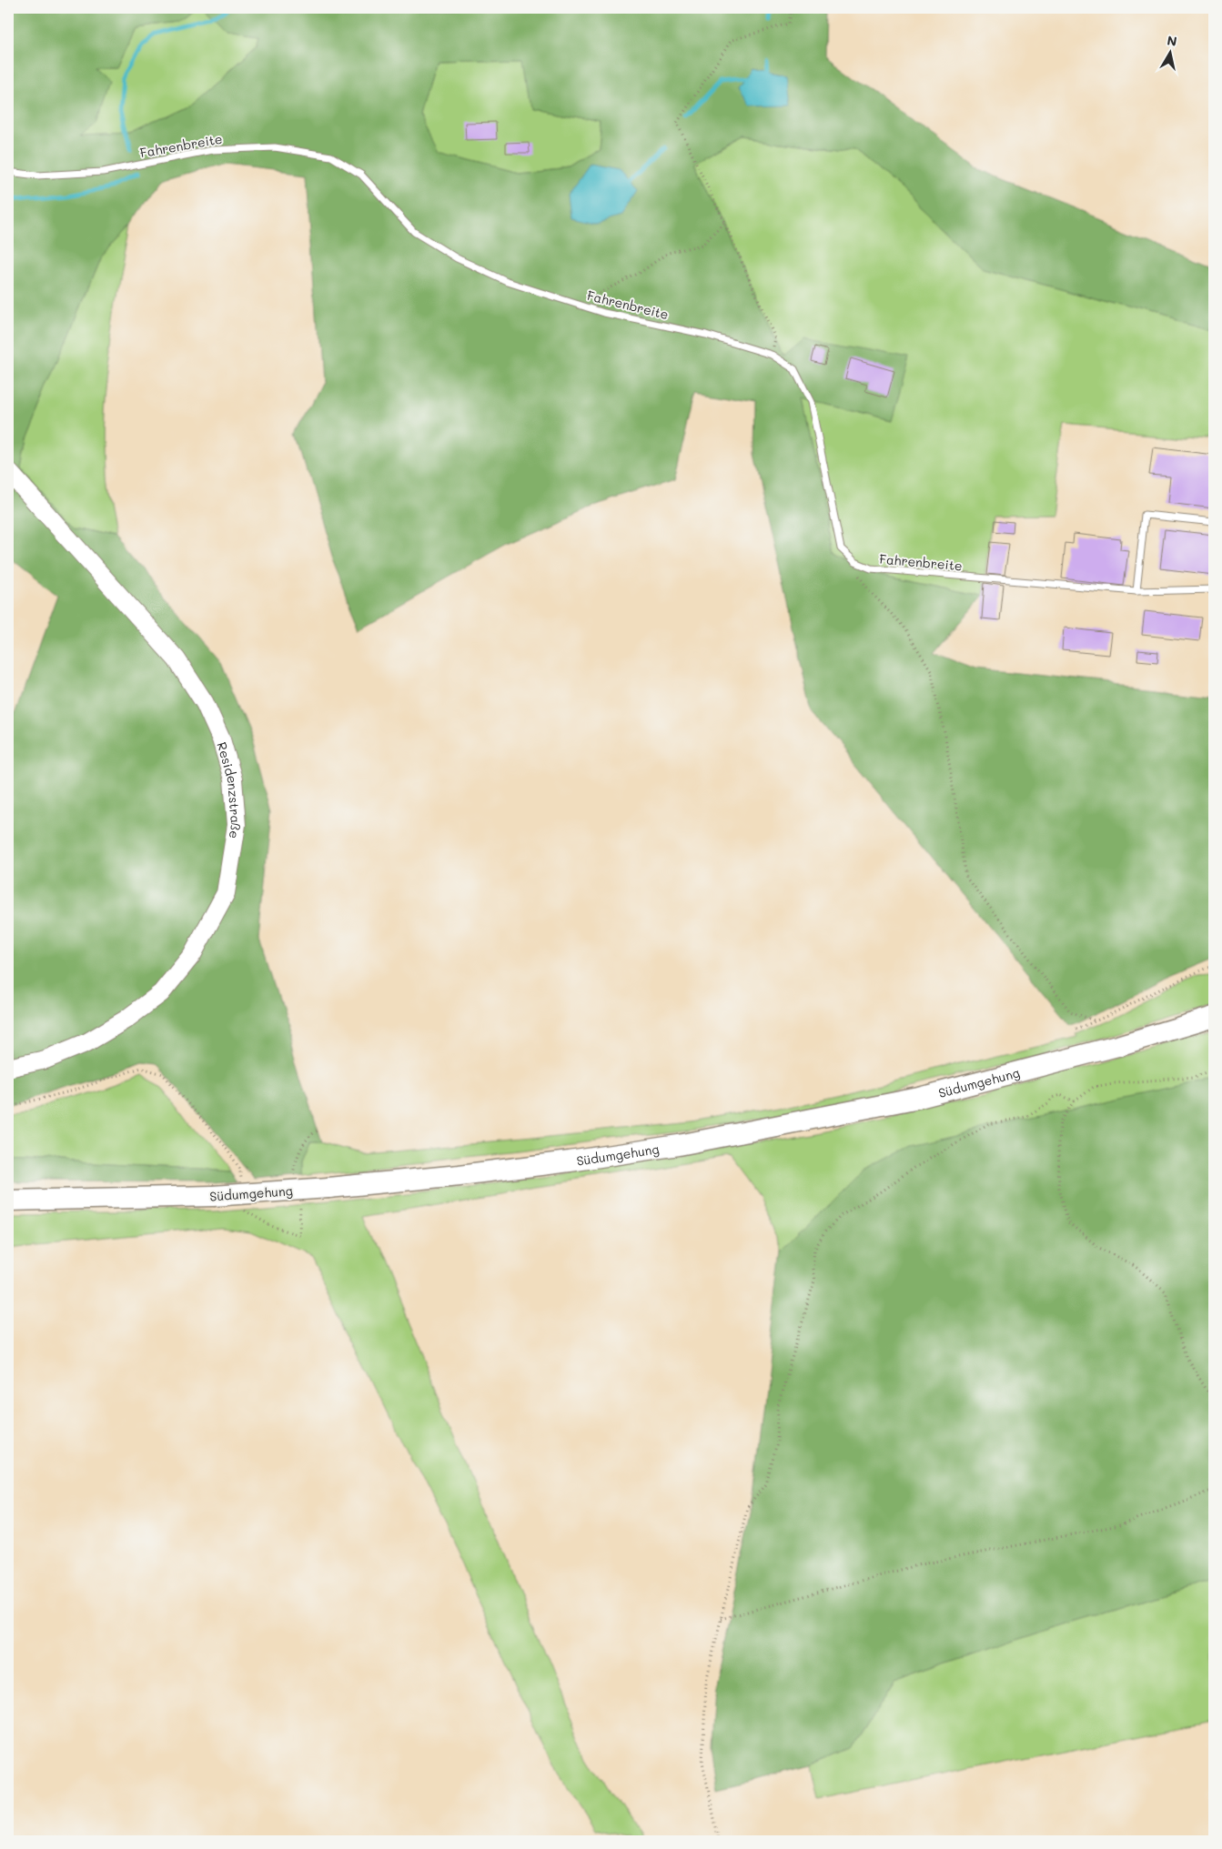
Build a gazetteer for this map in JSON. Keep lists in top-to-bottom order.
{
  "streets": {
    "main road": ["Residenzstraße", "Südumgehung"],
    "lane": ["Fahrenbreite"]
  },
  "north": "top"
}
